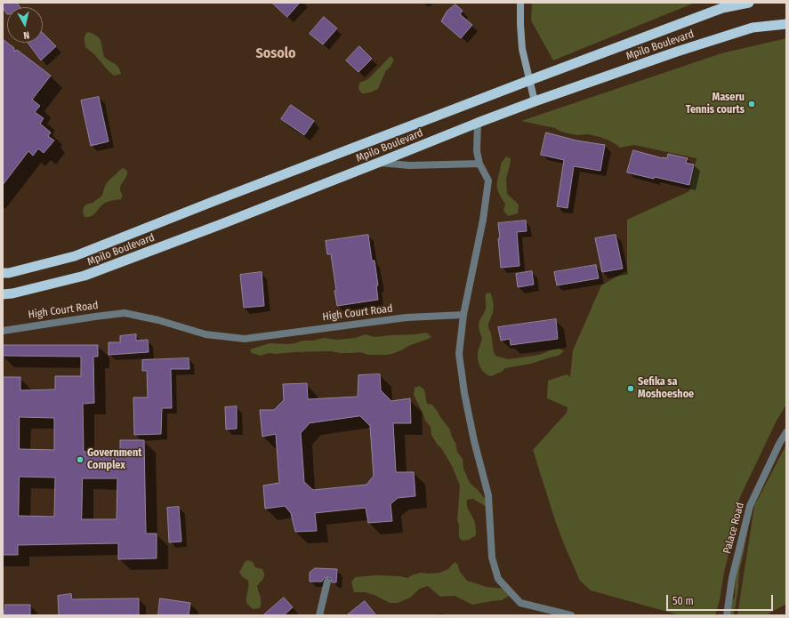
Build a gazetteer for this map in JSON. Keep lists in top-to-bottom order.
{
  "streets": {
    "highway": ["Mpilo Boulevard"],
    "street": ["High Court Road", "Palace Road"]
  },
  "districts": ["Sosolo"],
  "places": ["Maseru Tennis courts", "Sefika sa Moshoeshoe", "Government Complex"],
  "scale_bar": "50 m",
  "north": "bottom"
}
